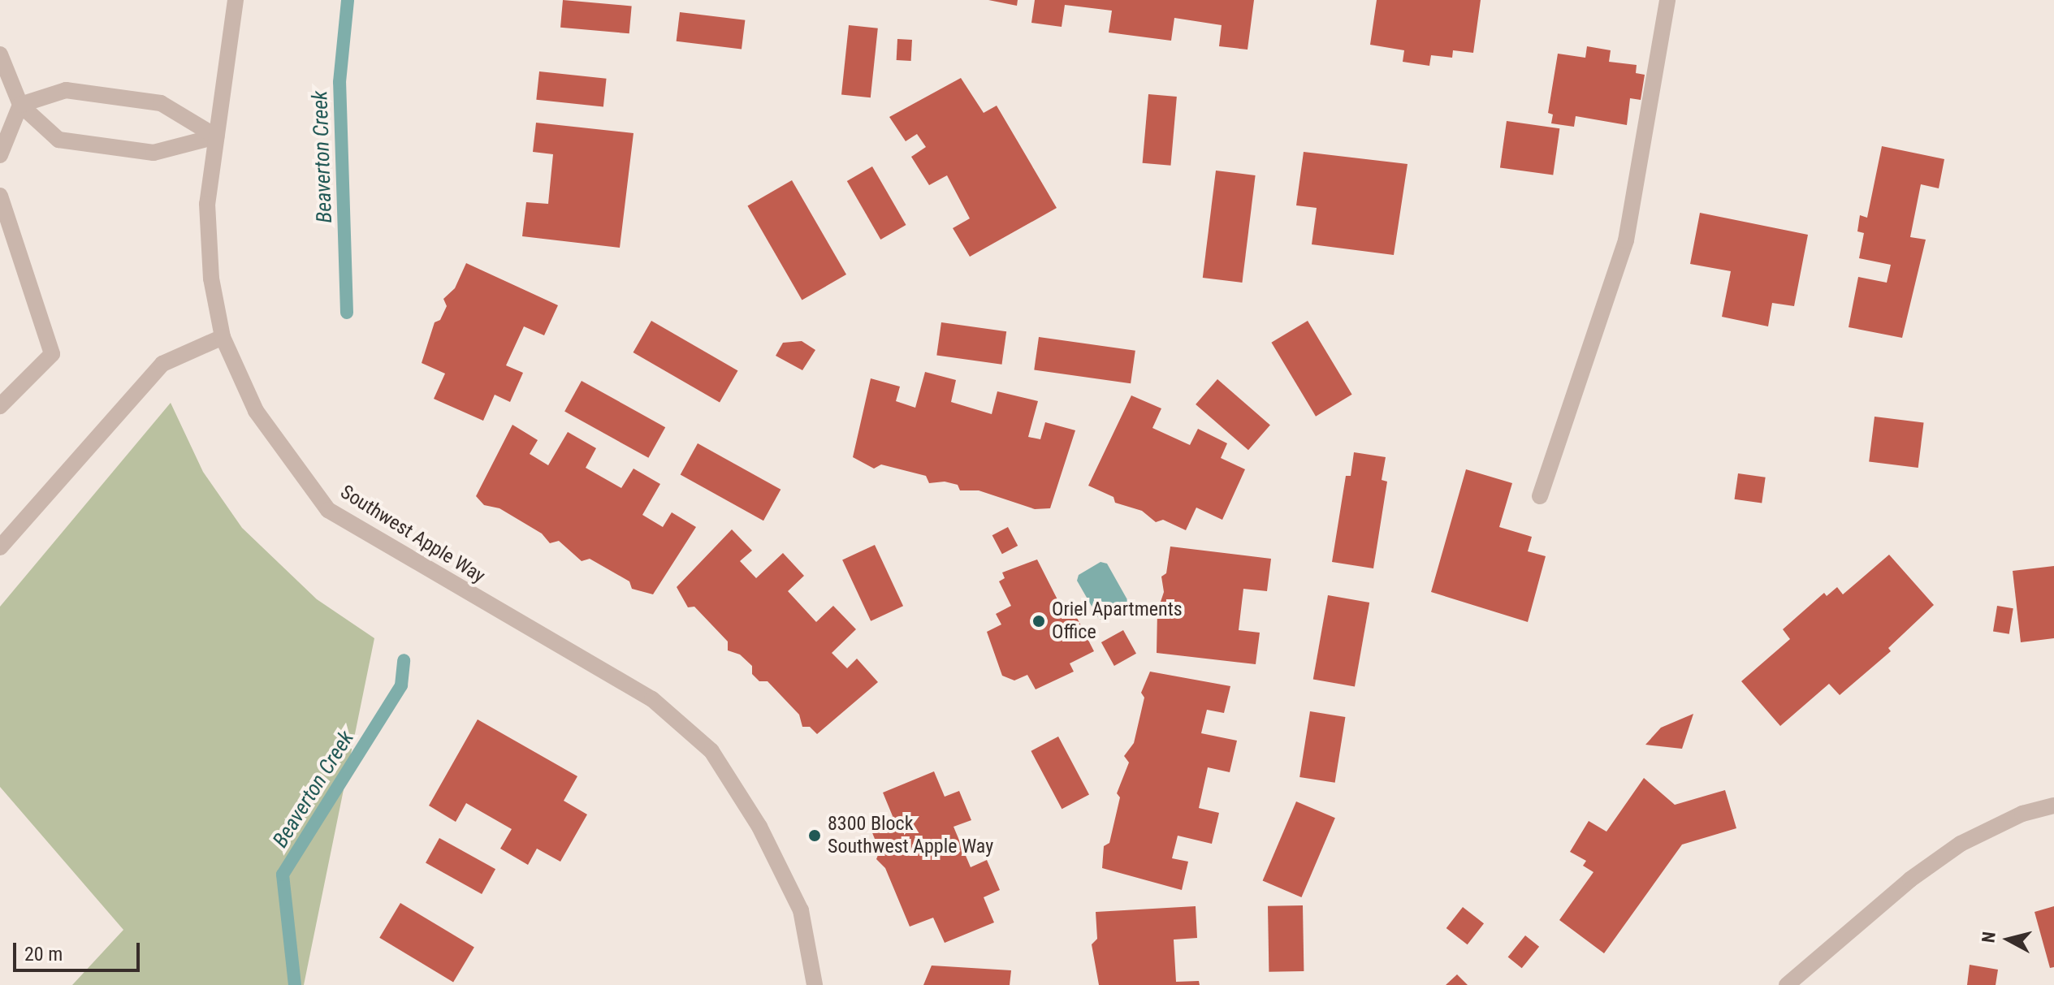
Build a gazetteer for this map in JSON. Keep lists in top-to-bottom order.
{
  "streets": {
    "street": ["Southwest Apple Way"]
  },
  "water": ["Beaverton Creek"],
  "places": ["Oriel Apartments Office", "8300 Block Southwest Apple Way"],
  "scale_bar": "20 m",
  "north": "left"
}
